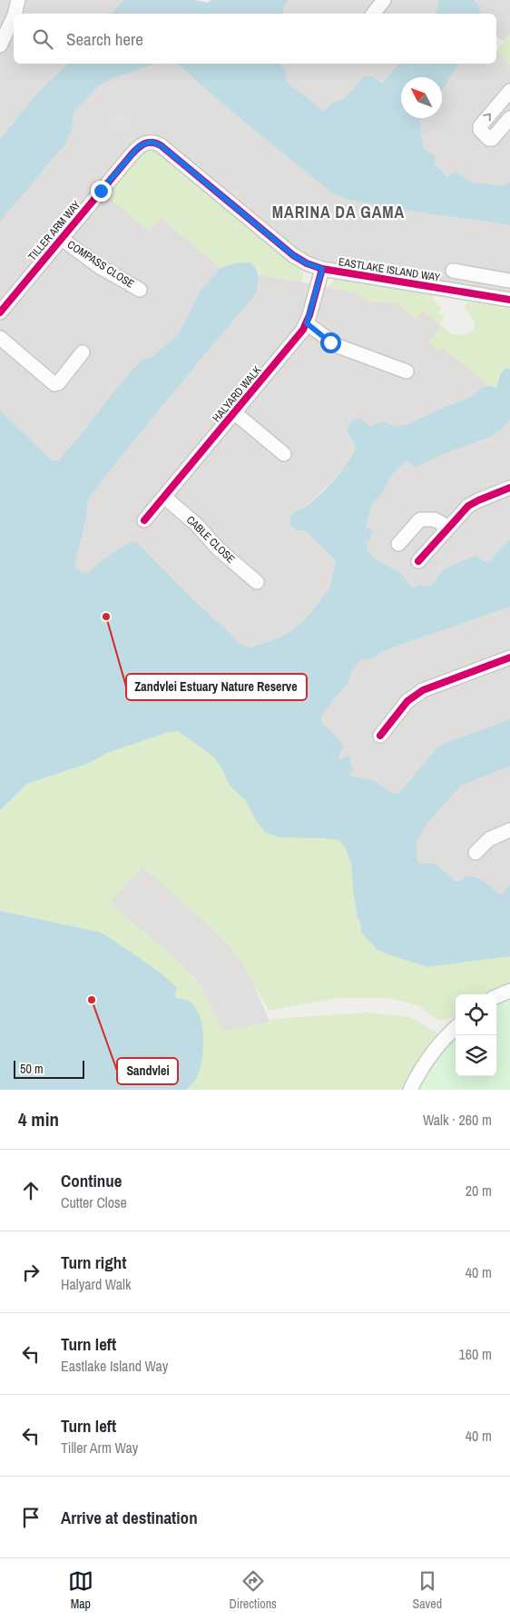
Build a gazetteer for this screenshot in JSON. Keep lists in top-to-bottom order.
{
  "streets": {
    "street": [
      "TILLER ARM WAY",
      "COMPASS CLOSE",
      "EASTLAKE ISLAND WAY",
      "HALYARD WALK",
      "CABLE CLOSE"
    ]
  },
  "crossings": [
    ["TILLER ARM WAY", "COMPASS CLOSE"],
    ["TILLER ARM WAY", "EASTLAKE ISLAND WAY"],
    ["EASTLAKE ISLAND WAY", "HALYARD WALK"],
    ["HALYARD WALK", "CABLE CLOSE"]
  ],
  "districts": ["MARINA DA GAMA"],
  "places": ["Zandvlei Estuary Nature Reserve", "Sandvlei"],
  "scale_bar": "50 m",
  "north": "top left",
  "page": {
    "search": "Search here",
    "scale": "50 m",
    "heading": ["4 min", "Walk · 260 m"],
    "list": [
      ["Continue", "Cutter Close", "20 m"],
      ["Turn right", "Halyard Walk", "40 m"],
      ["Turn left", "Eastlake Island Way", "160 m"],
      ["Turn left", "Tiller Arm Way", "40 m"],
      "Arrive at destination"
    ],
    "nav": ["Map", "Directions", "Saved"]
  }
}
